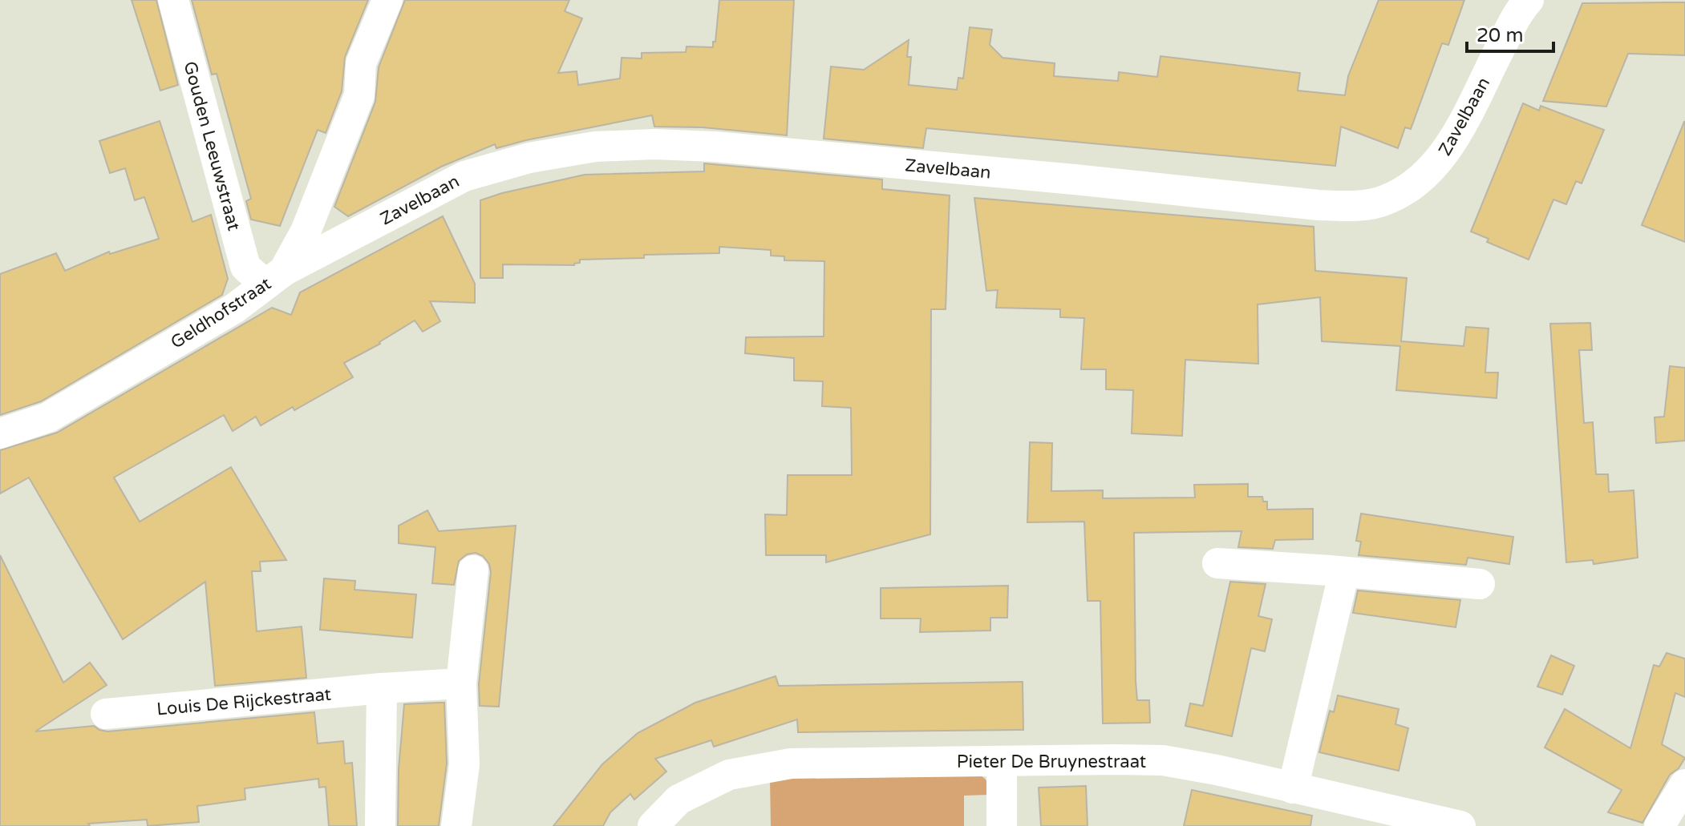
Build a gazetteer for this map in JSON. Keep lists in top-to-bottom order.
{
  "streets": {
    "street": [
      "Zavelbaan",
      "Gouden Leeuwstraat",
      "Geldhofstraat",
      "Louis De Rijckestraat",
      "Pieter De Bruynestraat"
    ]
  },
  "crossings": [
    ["Zavelbaan", "Gouden Leeuwstraat"],
    ["Zavelbaan", "Geldhofstraat"],
    ["Gouden Leeuwstraat", "Geldhofstraat"]
  ],
  "scale_bar": "20 m"
}
